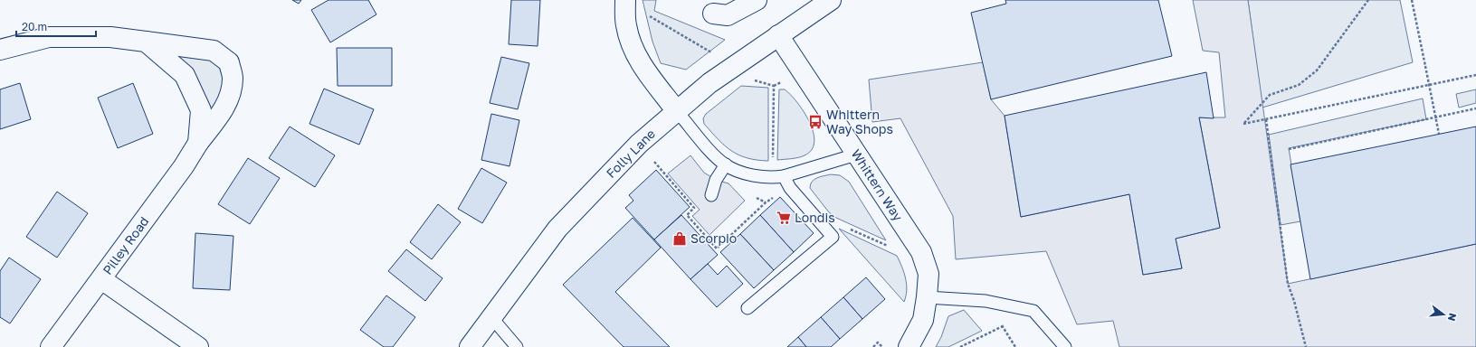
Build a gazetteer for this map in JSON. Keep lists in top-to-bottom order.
{
  "streets": {
    "street": ["Folly Lane", "Whittern Way", "Pilley Road"]
  },
  "crossings": [
    ["Folly Lane", "Whittern Way"]
  ],
  "places": {
    "bus stop": ["Whittern Way Shops"],
    "supermarket": ["Londis"],
    "shop": ["Scorpio"]
  },
  "scale_bar": "20 m",
  "north": "right"
}
